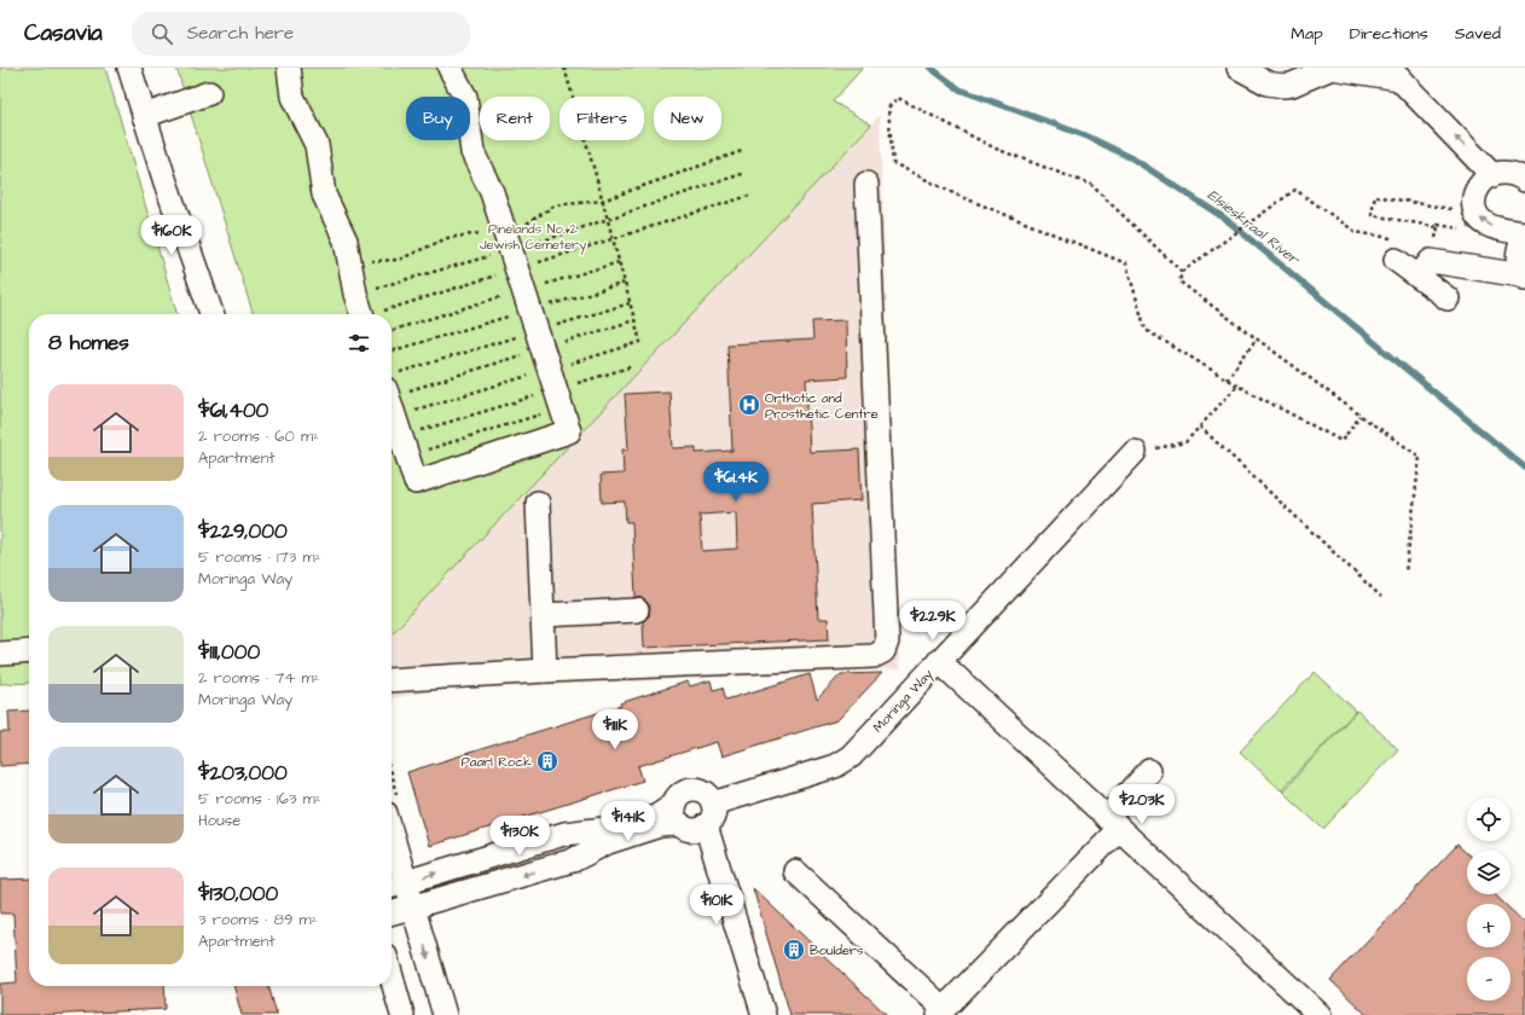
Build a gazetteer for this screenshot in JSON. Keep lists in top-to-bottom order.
{
  "streets": {
    "street": ["Moringa Way"]
  },
  "water": ["Elsieskraal River"],
  "parks": ["Pinelands No. 2 Jewish Cemetery"],
  "places": {
    "hospital": ["Orthotic and Prosthetic Centre"],
    "building": ["Paarl Rock", "Boulders"]
  },
  "page": {
    "header": "Casavia",
    "search": "Search here",
    "nav": ["Map", "Directions", "Saved"],
    "chip": [
      "Buy",
      "Rent",
      "Filters",
      "New"
    ],
    "price": [
      "$160K",
      "$61.4K",
      "$229K",
      "$111K",
      "$203K",
      "$141K",
      "$130K",
      "$101K"
    ],
    "heading": "8 homes",
    "list": [
      {
        "name": "$61,400",
        "note": "2 rooms · 60 m² · Apartment"
      },
      {
        "name": "$229,000",
        "note": "5 rooms · 173 m² · Moringa Way"
      },
      {
        "name": "$111,000",
        "note": "2 rooms · 74 m² · Moringa Way"
      },
      {
        "name": "$203,000",
        "note": "5 rooms · 163 m² · House"
      },
      {
        "name": "$130,000",
        "note": "3 rooms · 89 m² · Apartment"
      }
    ],
    "map_buttons": ["+", "−"]
  }
}
